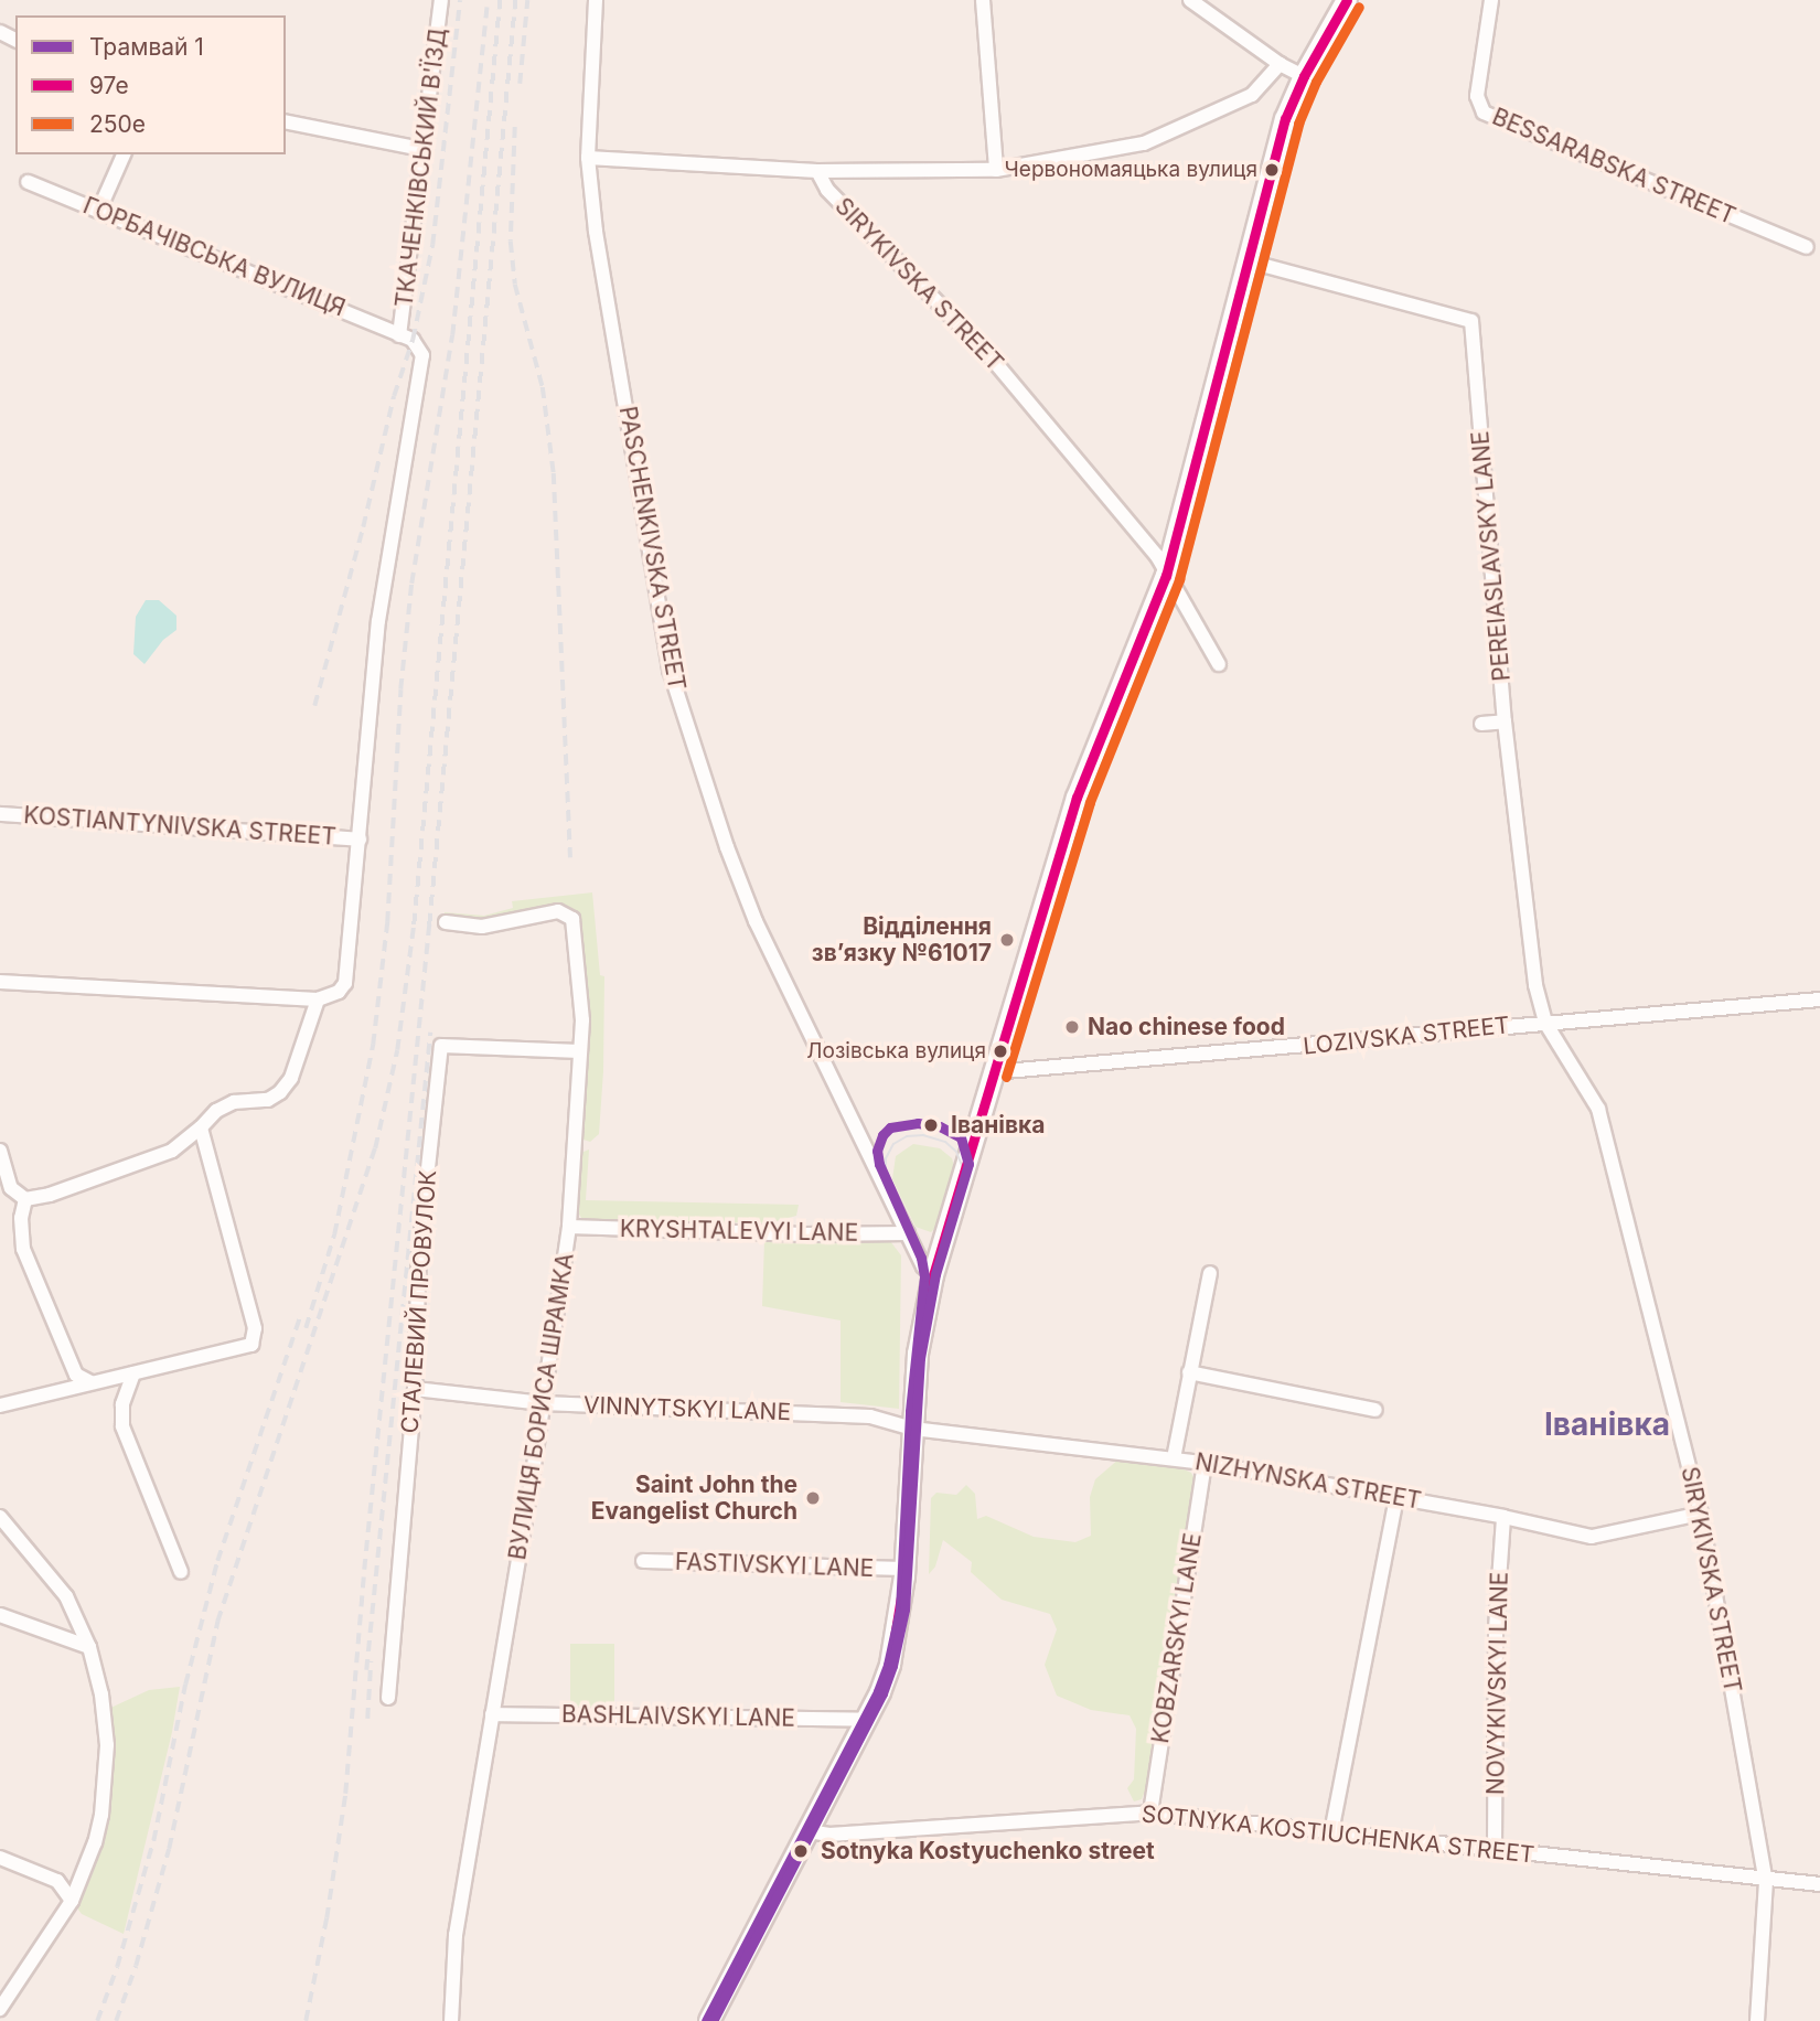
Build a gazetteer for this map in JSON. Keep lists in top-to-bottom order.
{
  "streets": {
    "street": [
      "BESSARABSKA STREET",
      "ТКАЧЕНКІВСЬКИЙ В'ЇЗД",
      "ГОРБАЧІВСЬКА ВУЛИЦЯ",
      "SIRYKIVSKA STREET",
      "PASCHENKIVSKA STREET",
      "PEREIASLAVSKY LANE",
      "KOSTIANTYNIVSKA STREET",
      "LOZIVSKA STREET",
      "KRYSHTALEVYI LANE",
      "СТАЛЕВИЙ ПРОВУЛОК",
      "ВУЛИЦЯ БОРИСА ШРАМКА",
      "VINNYTSKYI LANE",
      "NIZHYNSKA STREET",
      "FASTIVSKYI LANE",
      "KOBZARSKYI LANE",
      "NOVYKIVSKYI LANE",
      "BASHLAIVSKYI LANE",
      "SOTNYKA KOSTIUCHENKA STREET"
    ]
  },
  "crossings": [
    ["ТКАЧЕНКІВСЬКИЙ В'ЇЗД", "ГОРБАЧІВСЬКА ВУЛИЦЯ"],
    ["SIRYKIVSKA STREET", "PEREIASLAVSKY LANE"],
    ["SIRYKIVSKA STREET", "LOZIVSKA STREET"],
    ["SIRYKIVSKA STREET", "NIZHYNSKA STREET"],
    ["SIRYKIVSKA STREET", "SOTNYKA KOSTIUCHENKA STREET"],
    ["PASCHENKIVSKA STREET", "KRYSHTALEVYI LANE"],
    ["PEREIASLAVSKY LANE", "LOZIVSKA STREET"],
    ["KRYSHTALEVYI LANE", "ВУЛИЦЯ БОРИСА ШРАМКА"],
    ["СТАЛЕВИЙ ПРОВУЛОК", "ВУЛИЦЯ БОРИСА ШРАМКА"],
    ["СТАЛЕВИЙ ПРОВУЛОК", "VINNYTSKYI LANE"],
    ["ВУЛИЦЯ БОРИСА ШРАМКА", "VINNYTSKYI LANE"],
    ["ВУЛИЦЯ БОРИСА ШРАМКА", "BASHLAIVSKYI LANE"],
    ["VINNYTSKYI LANE", "NIZHYNSKA STREET"],
    ["NIZHYNSKA STREET", "KOBZARSKYI LANE"],
    ["NIZHYNSKA STREET", "NOVYKIVSKYI LANE"],
    ["KOBZARSKYI LANE", "SOTNYKA KOSTIUCHENKA STREET"],
    ["NOVYKIVSKYI LANE", "SOTNYKA KOSTIUCHENKA STREET"]
  ],
  "districts": ["Іванівка"],
  "places": [
    "Червономаяцька вулиця",
    "Відділення зв’язку №61017",
    "Nao chinese food",
    "Лозівська вулиця",
    "Іванівка",
    "Saint John the Evangelist Church",
    "Sotnyka Kostyuchenko street"
  ],
  "lines": ["transit line 97е", "transit line 250е", "tram line 1"],
  "legend": ["Трамвай 1", "97е", "250е"]
}
